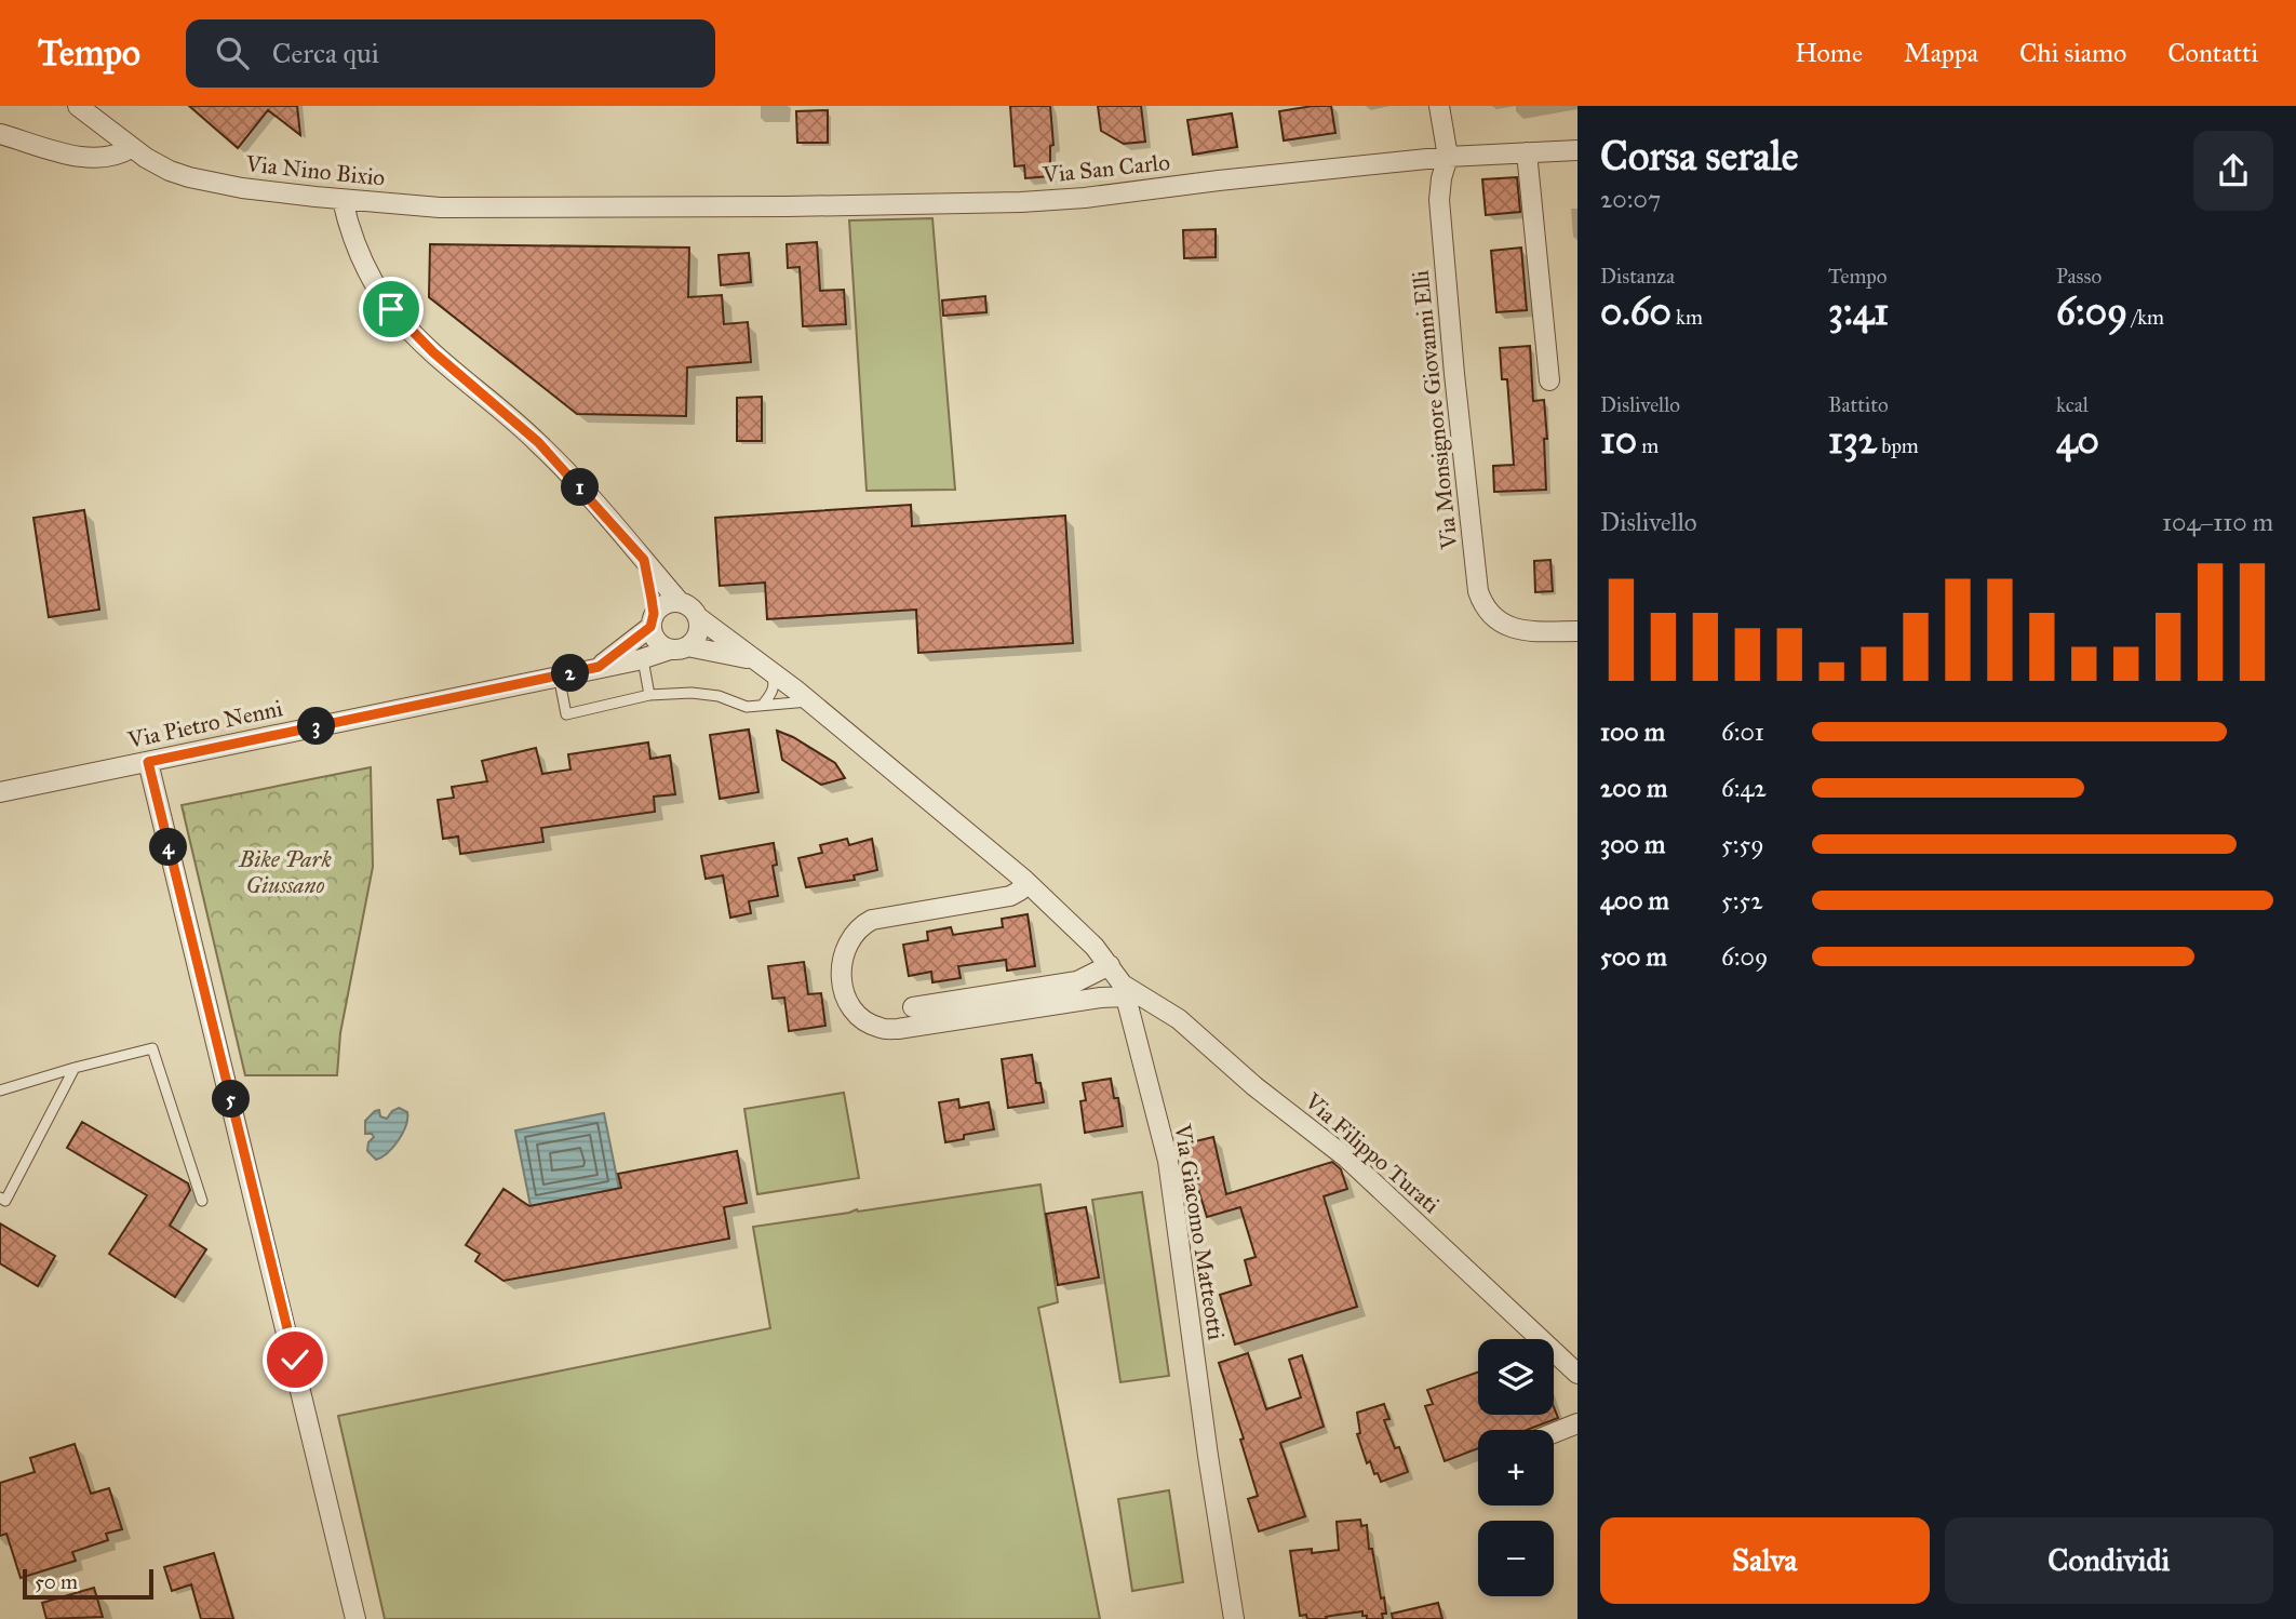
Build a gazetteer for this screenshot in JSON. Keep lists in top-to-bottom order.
{
  "streets": {
    "street": [
      "Via San Carlo",
      "Via Nino Bixio",
      "Via Monsignore Giovanni Elli",
      "Via Pietro Nenni",
      "Via Filippo Turati",
      "Via Giacomo Matteotti"
    ]
  },
  "crossings": [
    ["Via San Carlo", "Via Nino Bixio"],
    ["Via San Carlo", "Via Monsignore Giovanni Elli"],
    ["Via Pietro Nenni", "Via Giacomo Matteotti"],
    ["Via Filippo Turati", "Via Giacomo Matteotti"]
  ],
  "parks": ["Bike Park Giussano"],
  "scale_bar": "50 m",
  "page": {
    "header": "Tempo",
    "search": "Cerca qui",
    "nav": [
      "Home",
      "Mappa",
      "Chi siamo",
      "Contatti"
    ],
    "heading": ["Corsa serale", "20:07"],
    "stats": [
      ["Distanza", "0.60 km"],
      ["Tempo", "3:41"],
      ["Passo", "6:09 /km"],
      ["Dislivello", "10 m"],
      ["Battito", "132 bpm"],
      ["kcal", "40"]
    ],
    "pins": [
      "1",
      "2",
      "3",
      "4",
      "5"
    ],
    "chart": ["Dislivello", "104–110 m"],
    "list": [
      {
        "name": "100 m",
        "note": "6:01"
      },
      {
        "name": "200 m",
        "note": "6:42"
      },
      {
        "name": "300 m",
        "note": "5:59"
      },
      {
        "name": "400 m",
        "note": "5:52"
      },
      {
        "name": "500 m",
        "note": "6:09"
      }
    ],
    "map_buttons": ["+", "−"],
    "buttons": ["Salva", "Condividi"],
    "scale": "50 m"
  }
}
